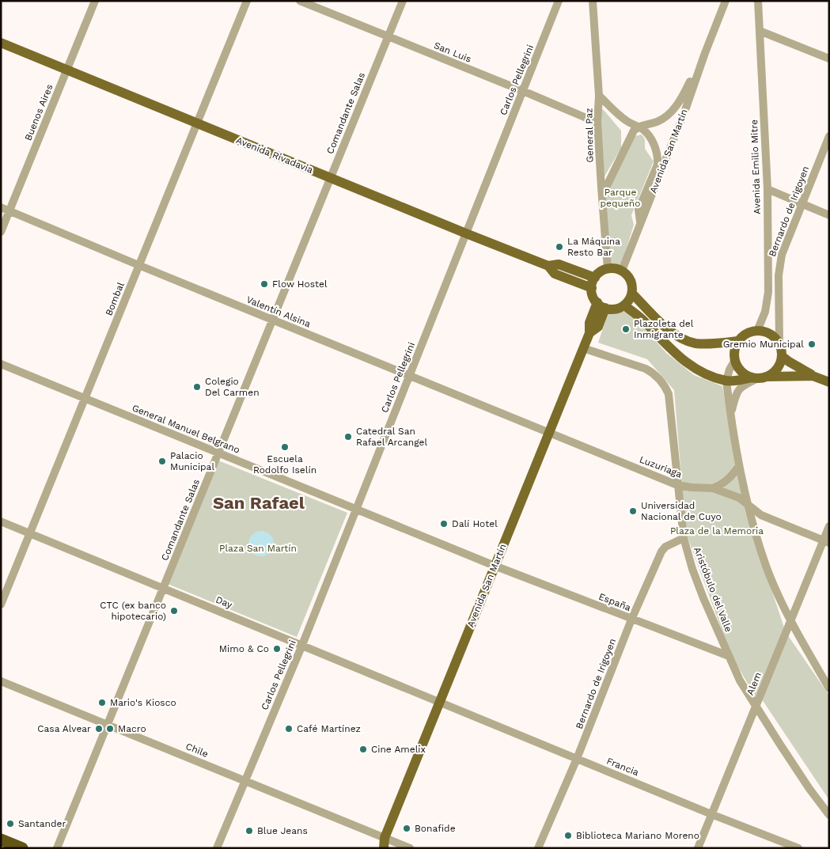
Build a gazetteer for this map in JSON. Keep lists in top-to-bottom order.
{
  "streets": {
    "main road": ["Avenida San Martín", "Avenida Rivadavia"],
    "street": [
      "San Luis",
      "Carlos Pellegrini",
      "Buenos Aires",
      "Comandante Salas",
      "General Paz",
      "Avenida Emilio Mitre",
      "Bernardo de Irigoyen",
      "Bombal",
      "Valentín Alsina",
      "General Manuel Belgrano",
      "Luzuriaga",
      "Aristóbulo del Valle",
      "Day",
      "España",
      "Alem",
      "Chile",
      "Francia"
    ]
  },
  "crossings": [
    ["San Luis", "Carlos Pellegrini"],
    ["San Luis", "Comandante Salas"],
    ["San Luis", "General Paz"],
    ["Carlos Pellegrini", "Avenida Rivadavia"],
    ["Carlos Pellegrini", "Valentín Alsina"],
    ["Carlos Pellegrini", "General Manuel Belgrano"],
    ["Carlos Pellegrini", "Day"],
    ["Carlos Pellegrini", "Chile"],
    ["Buenos Aires", "Avenida Rivadavia"],
    ["Buenos Aires", "Valentín Alsina"],
    ["Comandante Salas", "Avenida Rivadavia"],
    ["Comandante Salas", "Valentín Alsina"],
    ["Comandante Salas", "General Manuel Belgrano"],
    ["Comandante Salas", "Day"],
    ["Comandante Salas", "Chile"],
    ["General Paz", "Avenida San Martín"],
    ["General Paz", "Avenida Rivadavia"],
    ["Avenida San Martín", "Avenida Rivadavia"],
    ["Avenida San Martín", "Valentín Alsina"],
    ["Avenida San Martín", "General Manuel Belgrano"],
    ["Avenida San Martín", "Luzuriaga"],
    ["Avenida San Martín", "Aristóbulo del Valle"],
    ["Avenida San Martín", "Day"],
    ["Avenida San Martín", "España"],
    ["Avenida San Martín", "Chile"],
    ["Avenida San Martín", "Francia"],
    ["Avenida Rivadavia", "Bombal"],
    ["Avenida Emilio Mitre", "Bernardo de Irigoyen"],
    ["Bernardo de Irigoyen", "Aristóbulo del Valle"],
    ["Bernardo de Irigoyen", "España"],
    ["Bernardo de Irigoyen", "Francia"],
    ["Bombal", "Valentín Alsina"],
    ["Bombal", "General Manuel Belgrano"],
    ["Bombal", "Day"],
    ["Valentín Alsina", "Luzuriaga"],
    ["General Manuel Belgrano", "España"],
    ["Luzuriaga", "Aristóbulo del Valle"],
    ["Luzuriaga", "Alem"],
    ["Aristóbulo del Valle", "España"],
    ["Aristóbulo del Valle", "Alem"],
    ["Day", "Francia"],
    ["Alem", "Francia"]
  ],
  "districts": ["San Rafael"],
  "parks": ["Parque pequeño", "Plaza de la Memoria", "Plaza San Martín"],
  "places": [
    "La Máquina Resto Bar",
    "Flow Hostel",
    "Plazoleta del Inmigrante",
    "Gremio Municipal",
    "Colegio Del Carmen",
    "Catedral San Rafael Arcangel",
    "Escuela Rodolfo Iselín",
    "Palacio Municipal",
    "Universidad Nacional de Cuyo",
    "Dalí Hotel",
    "CTC (ex banco hipotecario)",
    "Mimo & Co",
    "Mario's Kiosco",
    "Casa Alvear",
    "Macro",
    "Café Martínez",
    "Cine Amelix",
    "Santander",
    "Bonafide",
    "Blue Jeans",
    "Biblioteca Mariano Moreno"
  ]
}
